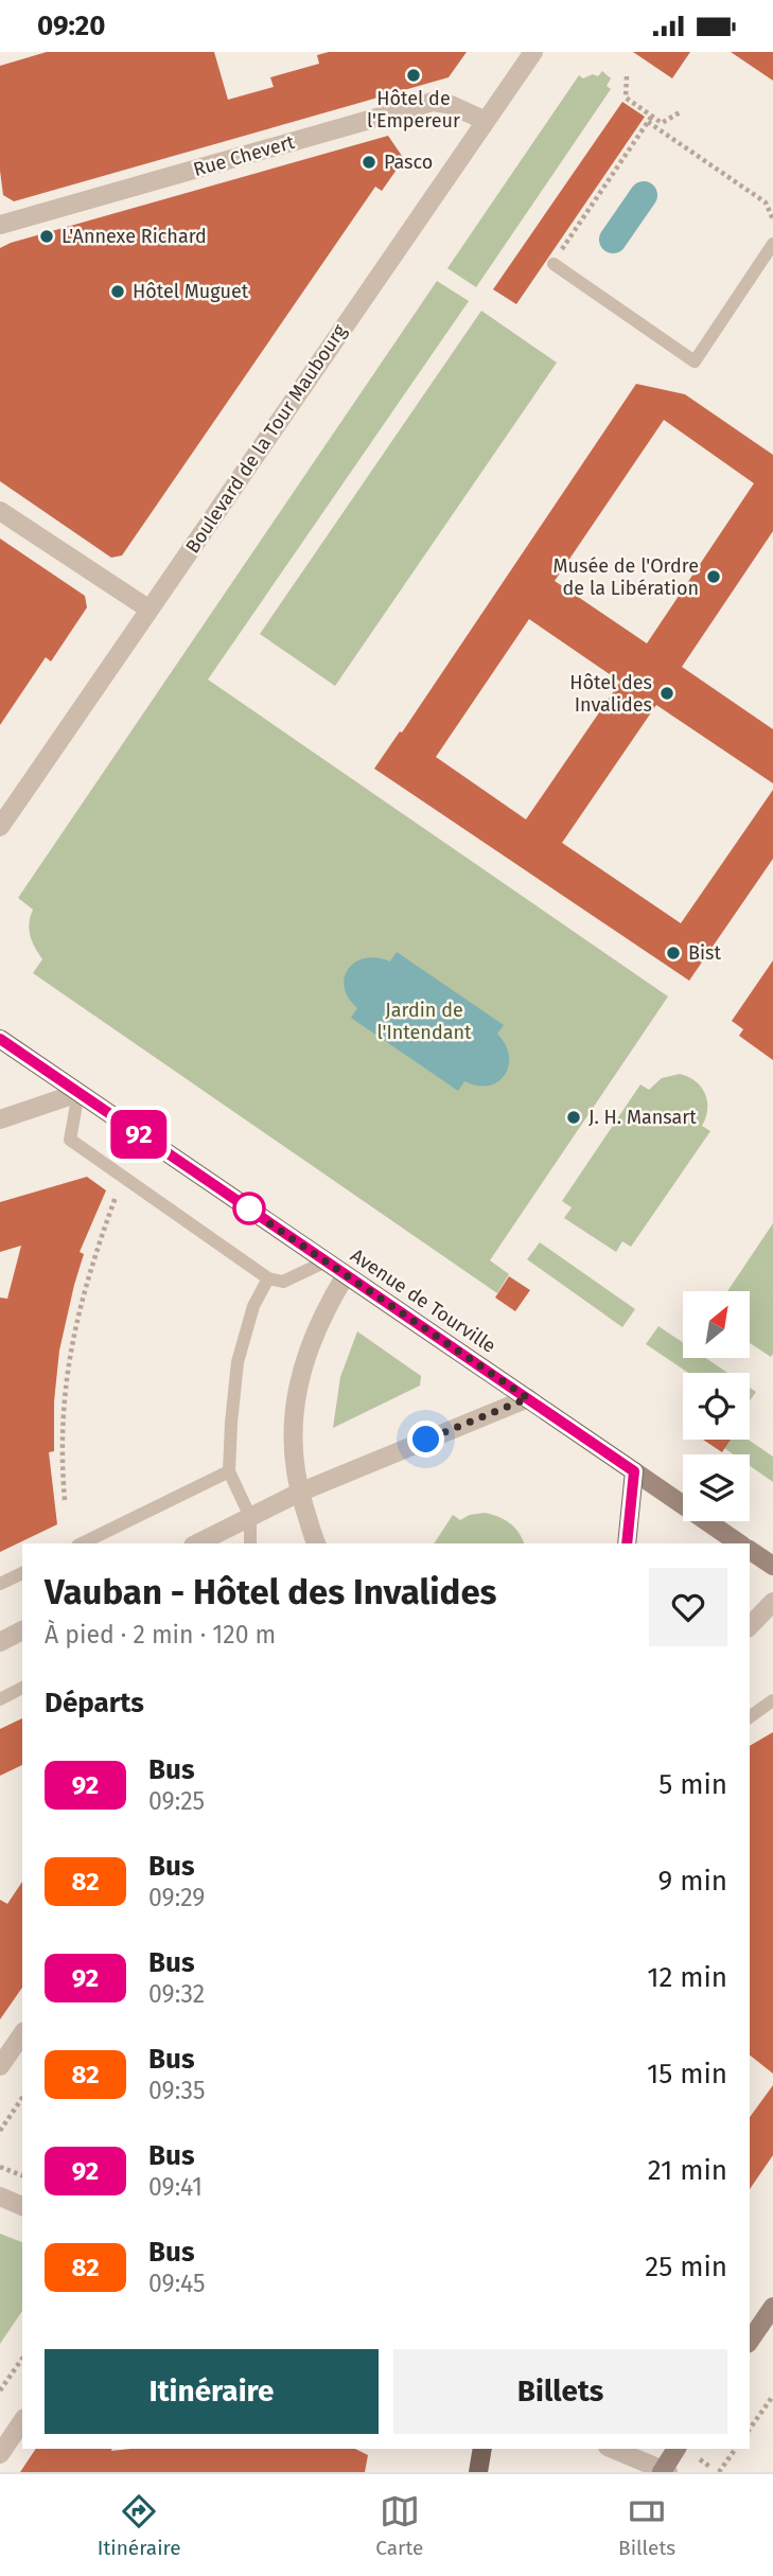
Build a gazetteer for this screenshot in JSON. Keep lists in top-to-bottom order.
{
  "streets": {
    "main road": ["Avenue de Tourville"],
    "street": ["Rue Chevert", "Boulevard de la Tour Maubourg"]
  },
  "crossings": [
    ["Rue Chevert", "Boulevard de la Tour Maubourg"]
  ],
  "parks": ["Jardin de l'Intendant"],
  "places": [
    "Hôtel de l'Empereur",
    "Pasco",
    "L'Annexe Richard",
    "Hôtel Muguet",
    "Musée de l'Ordre de la Libération",
    "Hôtel des Invalides",
    "Bist",
    "J. H. Mansart"
  ],
  "lines": ["bus line 92"],
  "north": "top right",
  "page": {
    "status": "09:20",
    "on_map": "92",
    "heading": [
      ["Vauban - Hôtel des Invalides", "À pied · 2 min · 120 m"],
      "Départs"
    ],
    "list": [
      {
        "mark": "92",
        "name": "Bus",
        "note": "09:25",
        "value": "5 min"
      },
      {
        "mark": "82",
        "name": "Bus",
        "note": "09:29",
        "value": "9 min"
      },
      {
        "mark": "92",
        "name": "Bus",
        "note": "09:32",
        "value": "12 min"
      },
      {
        "mark": "82",
        "name": "Bus",
        "note": "09:35",
        "value": "15 min"
      },
      {
        "mark": "92",
        "name": "Bus",
        "note": "09:41",
        "value": "21 min"
      },
      {
        "mark": "82",
        "name": "Bus",
        "note": "09:45",
        "value": "25 min"
      }
    ],
    "buttons": ["Itinéraire", "Billets"],
    "tabs": ["Itinéraire", "Carte", "Billets"]
  }
}
